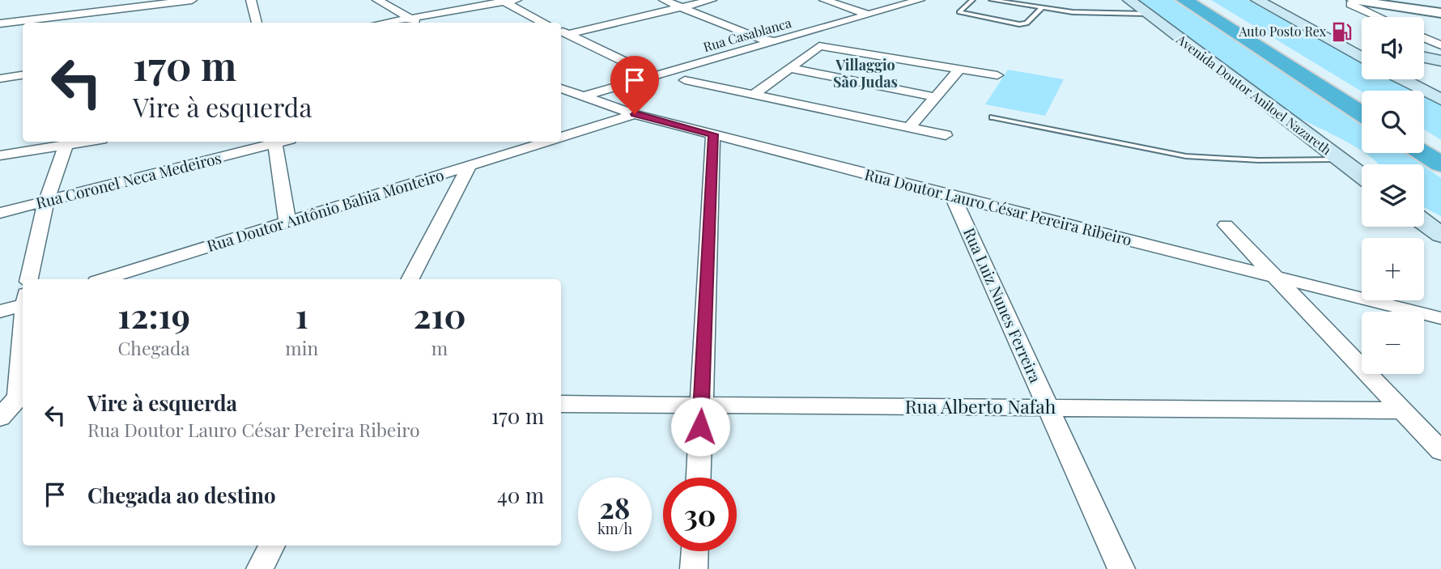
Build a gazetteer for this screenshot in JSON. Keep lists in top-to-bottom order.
{
  "streets": {
    "main road": ["Avenida Doutor Aniloel Nazareth"],
    "street": [
      "Rua Casablanca",
      "Rua Coronel Neca Medeiros",
      "Rua Doutor Lauro César Pereira Ribeiro",
      "Rua Doutor Antônio Bahia Monteiro",
      "Rua Luiz Nunes Ferreira",
      "Rua Alberto Nafah"
    ]
  },
  "crossings": [
    ["Rua Casablanca", "Rua Doutor Lauro César Pereira Ribeiro"],
    ["Rua Doutor Lauro César Pereira Ribeiro", "Rua Doutor Antônio Bahia Monteiro"],
    ["Rua Doutor Lauro César Pereira Ribeiro", "Rua Luiz Nunes Ferreira"],
    ["Rua Luiz Nunes Ferreira", "Rua Alberto Nafah"]
  ],
  "districts": ["Villaggio São Judas"],
  "places": {
    "fuel station": ["Auto Posto Rex"]
  },
  "page": {
    "map_buttons": ["+", "−"],
    "turn": ["170 m", "Vire à esquerda"],
    "eta": [
      "12:19",
      "Chegada",
      "1",
      "min",
      "210",
      "m"
    ],
    "list": [
      {
        "name": "Vire à esquerda",
        "note": "Rua Doutor Lauro César Pereira Ribeiro",
        "value": "170 m"
      },
      {
        "name": "Chegada ao destino",
        "value": "40 m"
      }
    ],
    "speed": "28 km/h",
    "limit": "30"
  }
}
